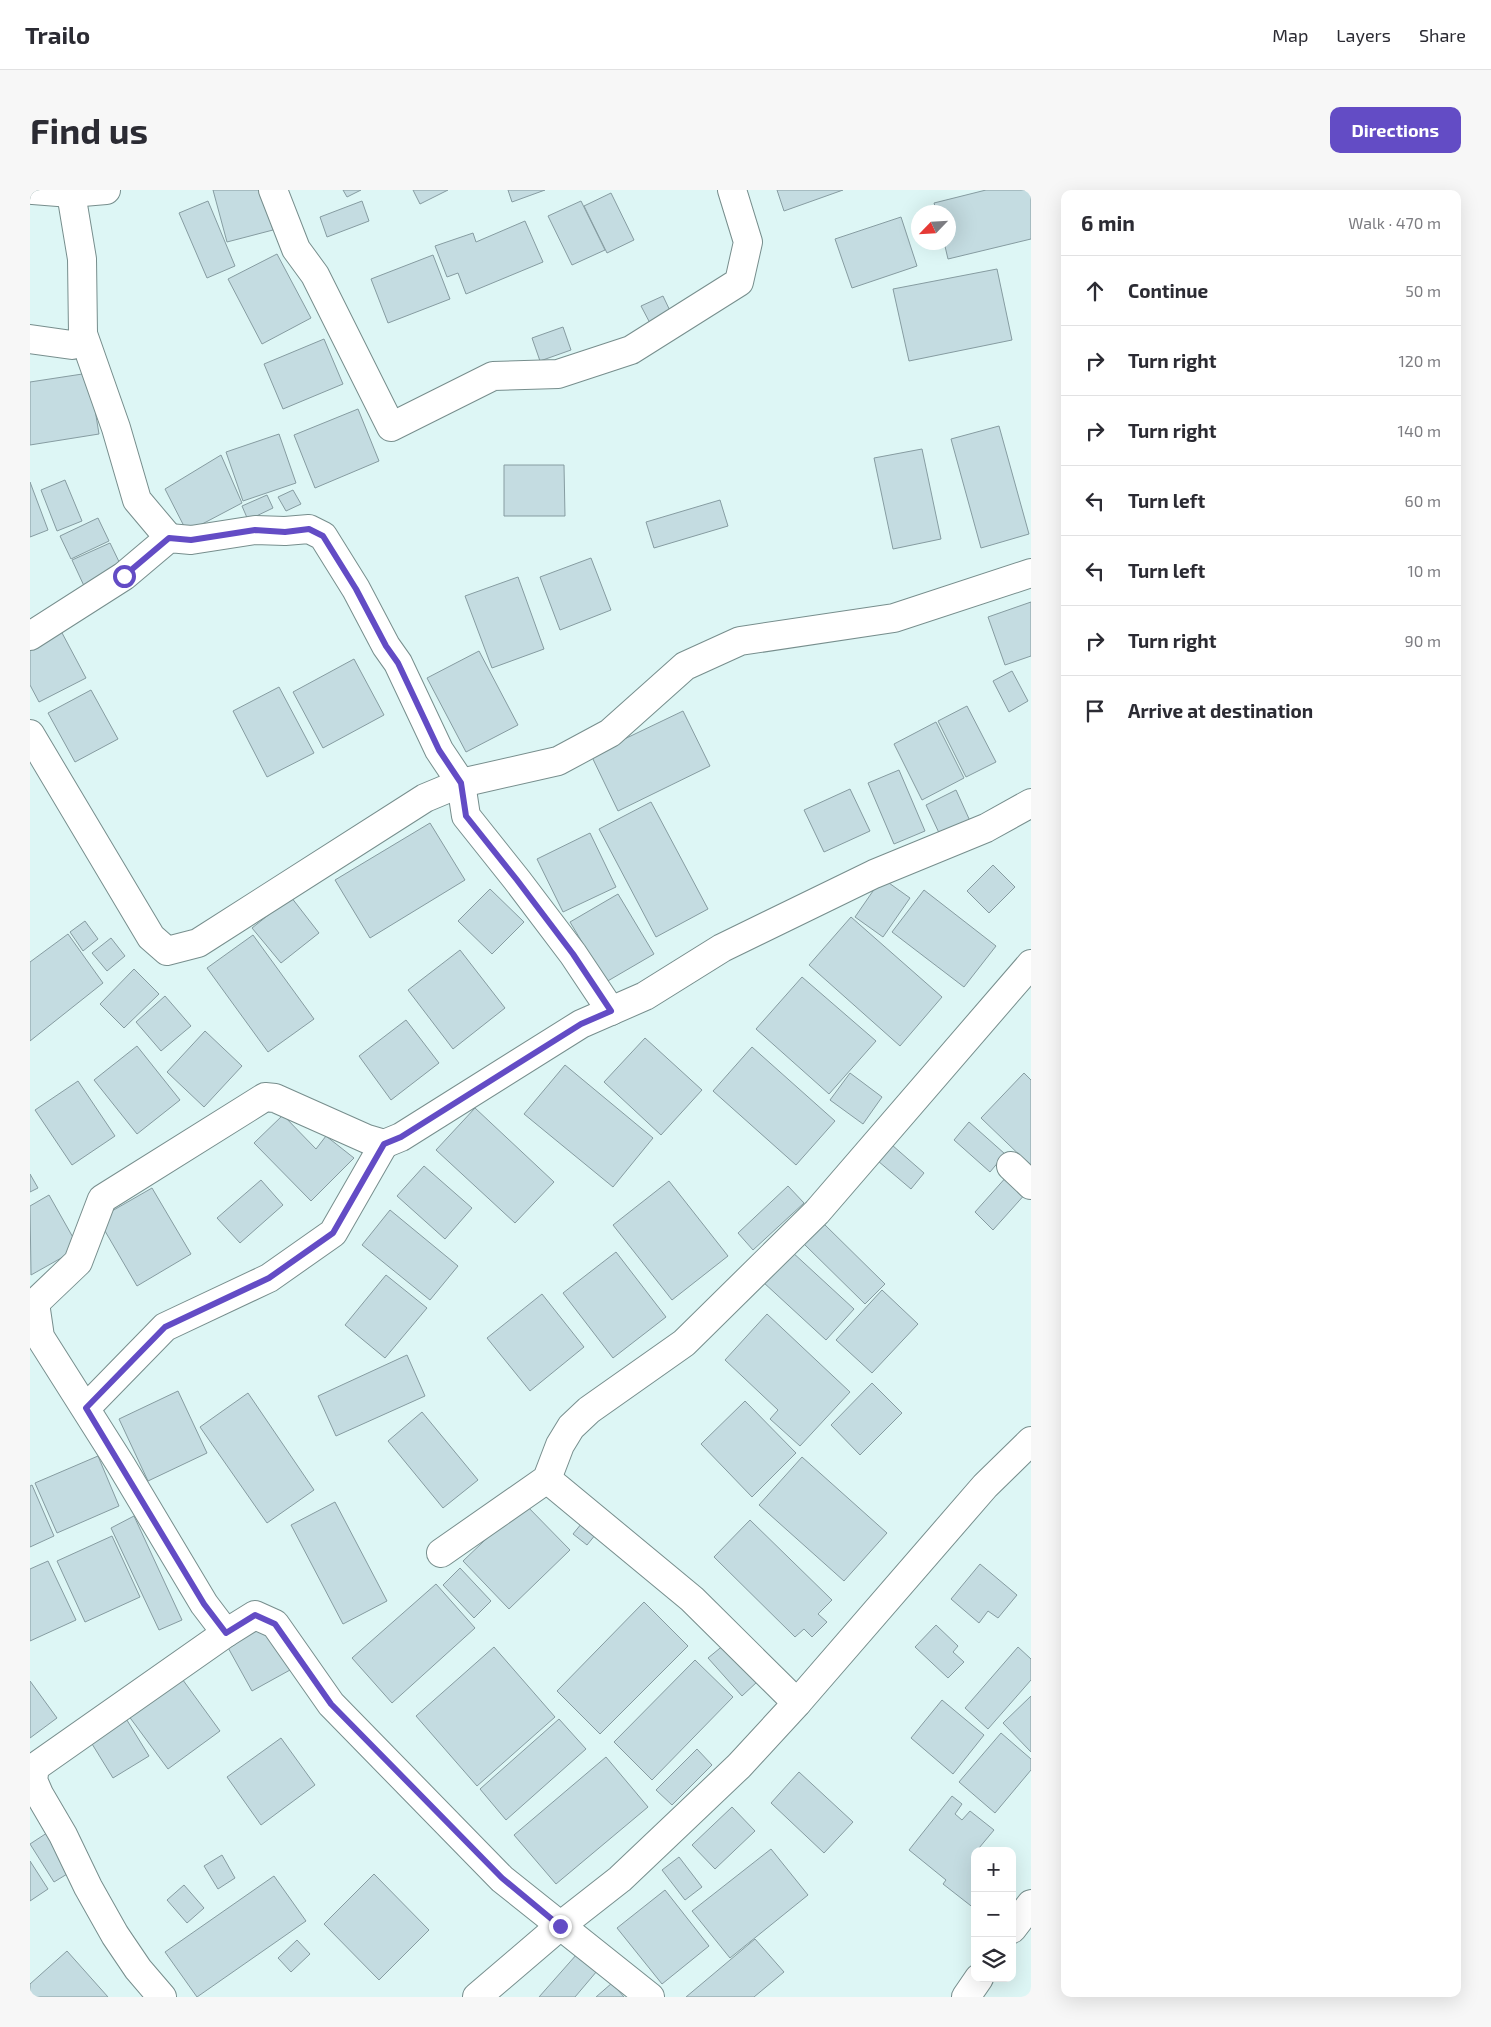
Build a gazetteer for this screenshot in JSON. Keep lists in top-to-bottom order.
{
  "north": "bottom left",
  "page": {
    "header": "Trailo",
    "nav": ["Map", "Layers", "Share"],
    "buttons": "Directions",
    "title": "Find us",
    "heading": ["6 min", "Walk · 470 m"],
    "list": [
      ["Continue", "50 m"],
      ["Turn right", "120 m"],
      ["Turn right", "140 m"],
      ["Turn left", "60 m"],
      ["Turn left", "10 m"],
      ["Turn right", "90 m"],
      "Arrive at destination"
    ],
    "map_buttons": ["+", "−"]
  }
}
